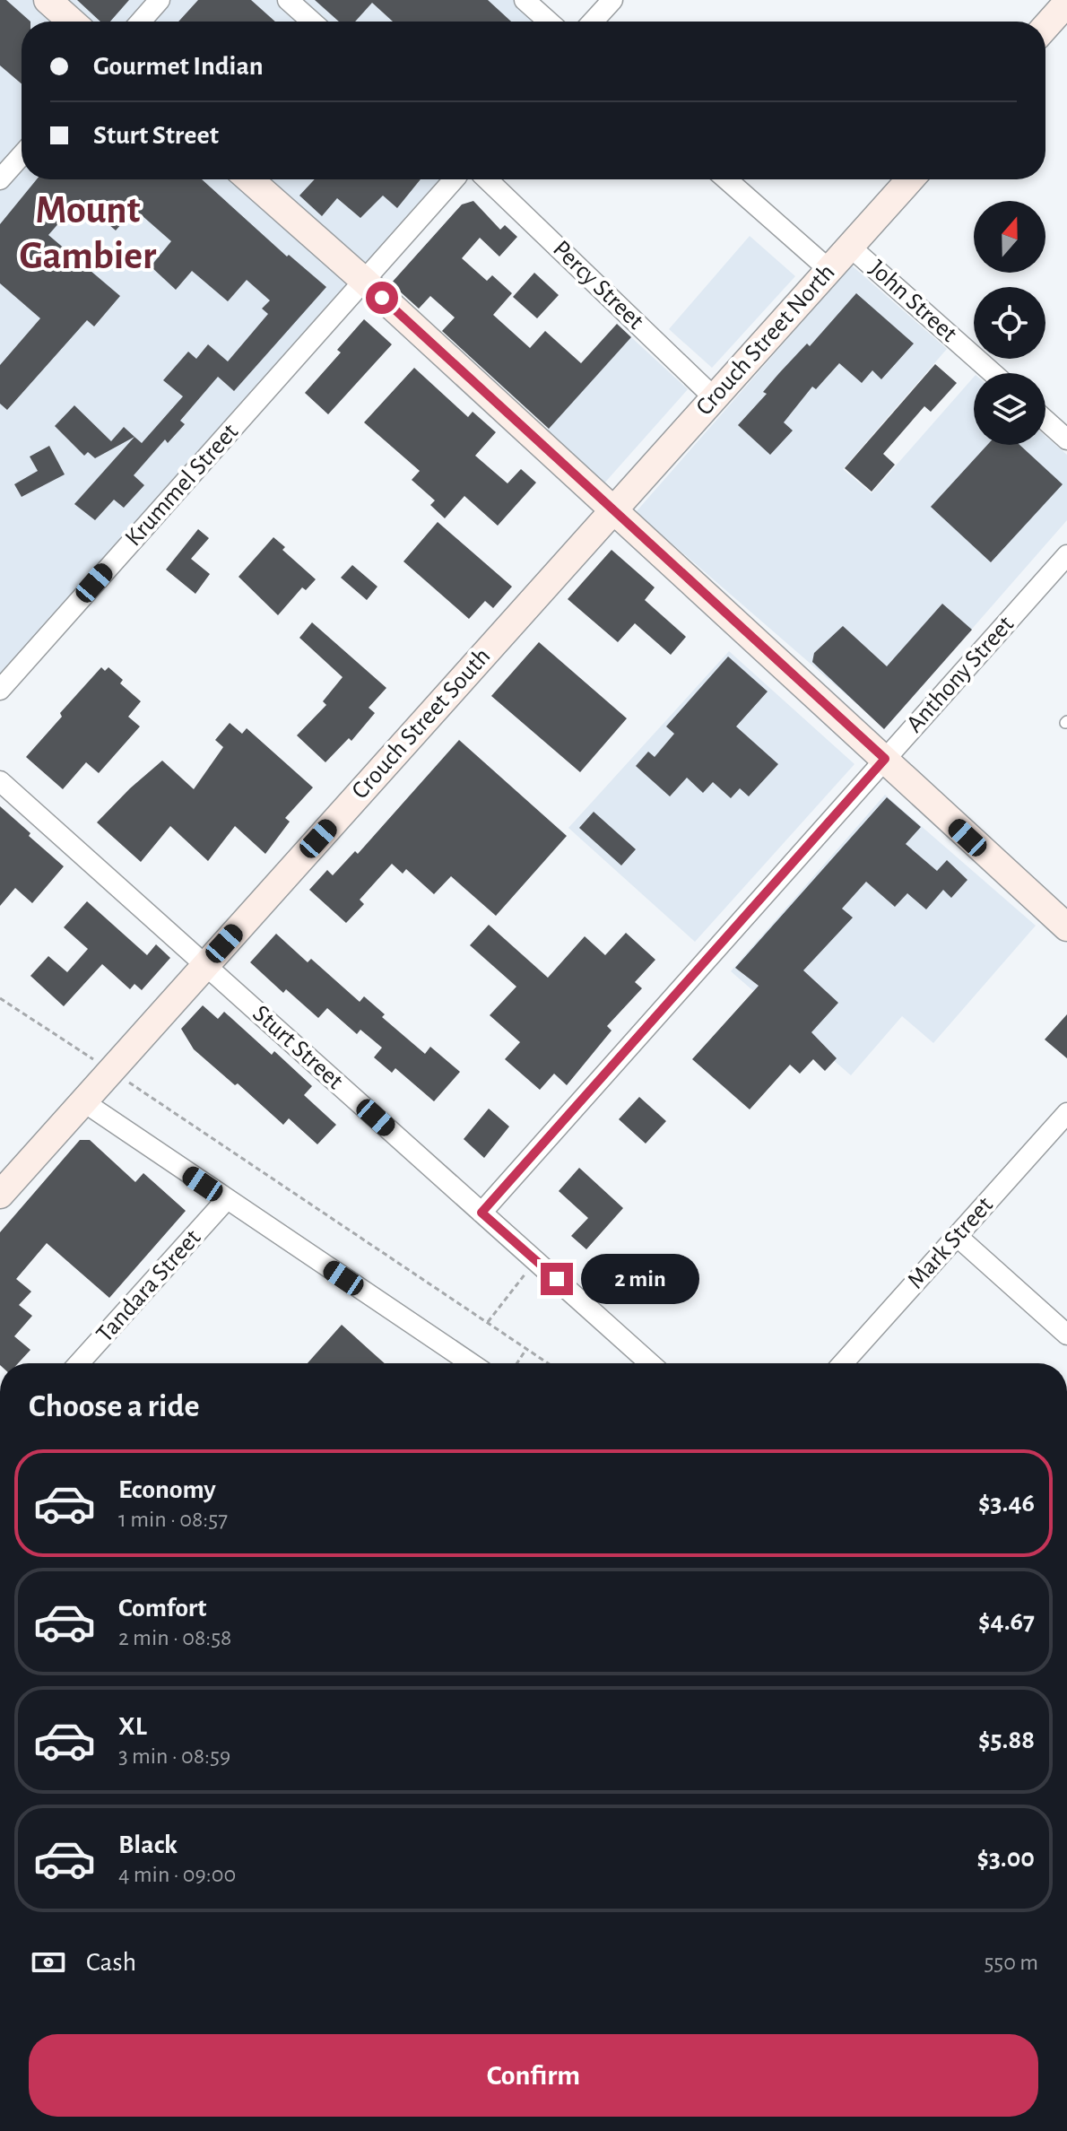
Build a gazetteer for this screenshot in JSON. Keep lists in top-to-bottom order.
{
  "streets": {
    "street": [
      "Percy Street",
      "John Street",
      "Crouch Street North",
      "Krummel Street",
      "Anthony Street",
      "Crouch Street South",
      "Sturt Street",
      "Mark Street",
      "Tandara Street"
    ]
  },
  "crossings": [
    ["Percy Street", "Crouch Street North"],
    ["John Street", "Crouch Street North"],
    ["Crouch Street North", "Crouch Street South"],
    ["Anthony Street", "Sturt Street"],
    ["Crouch Street South", "Sturt Street"]
  ],
  "districts": ["Mount Gambier"],
  "north": "top",
  "page": {
    "banner": ["Gourmet Indian", "Sturt Street"],
    "bubble": "2 min",
    "heading": "Choose a ride",
    "list": [
      {
        "name": "Economy",
        "note": "1 min · 08:57",
        "value": "$3.46"
      },
      {
        "name": "Comfort",
        "note": "2 min · 08:58",
        "value": "$4.67"
      },
      {
        "name": "XL",
        "note": "3 min · 08:59",
        "value": "$5.88"
      },
      {
        "name": "Black",
        "note": "4 min · 09:00",
        "value": "$3.00"
      }
    ],
    "pay": ["Cash", "550 m"],
    "buttons": "Confirm"
  }
}
